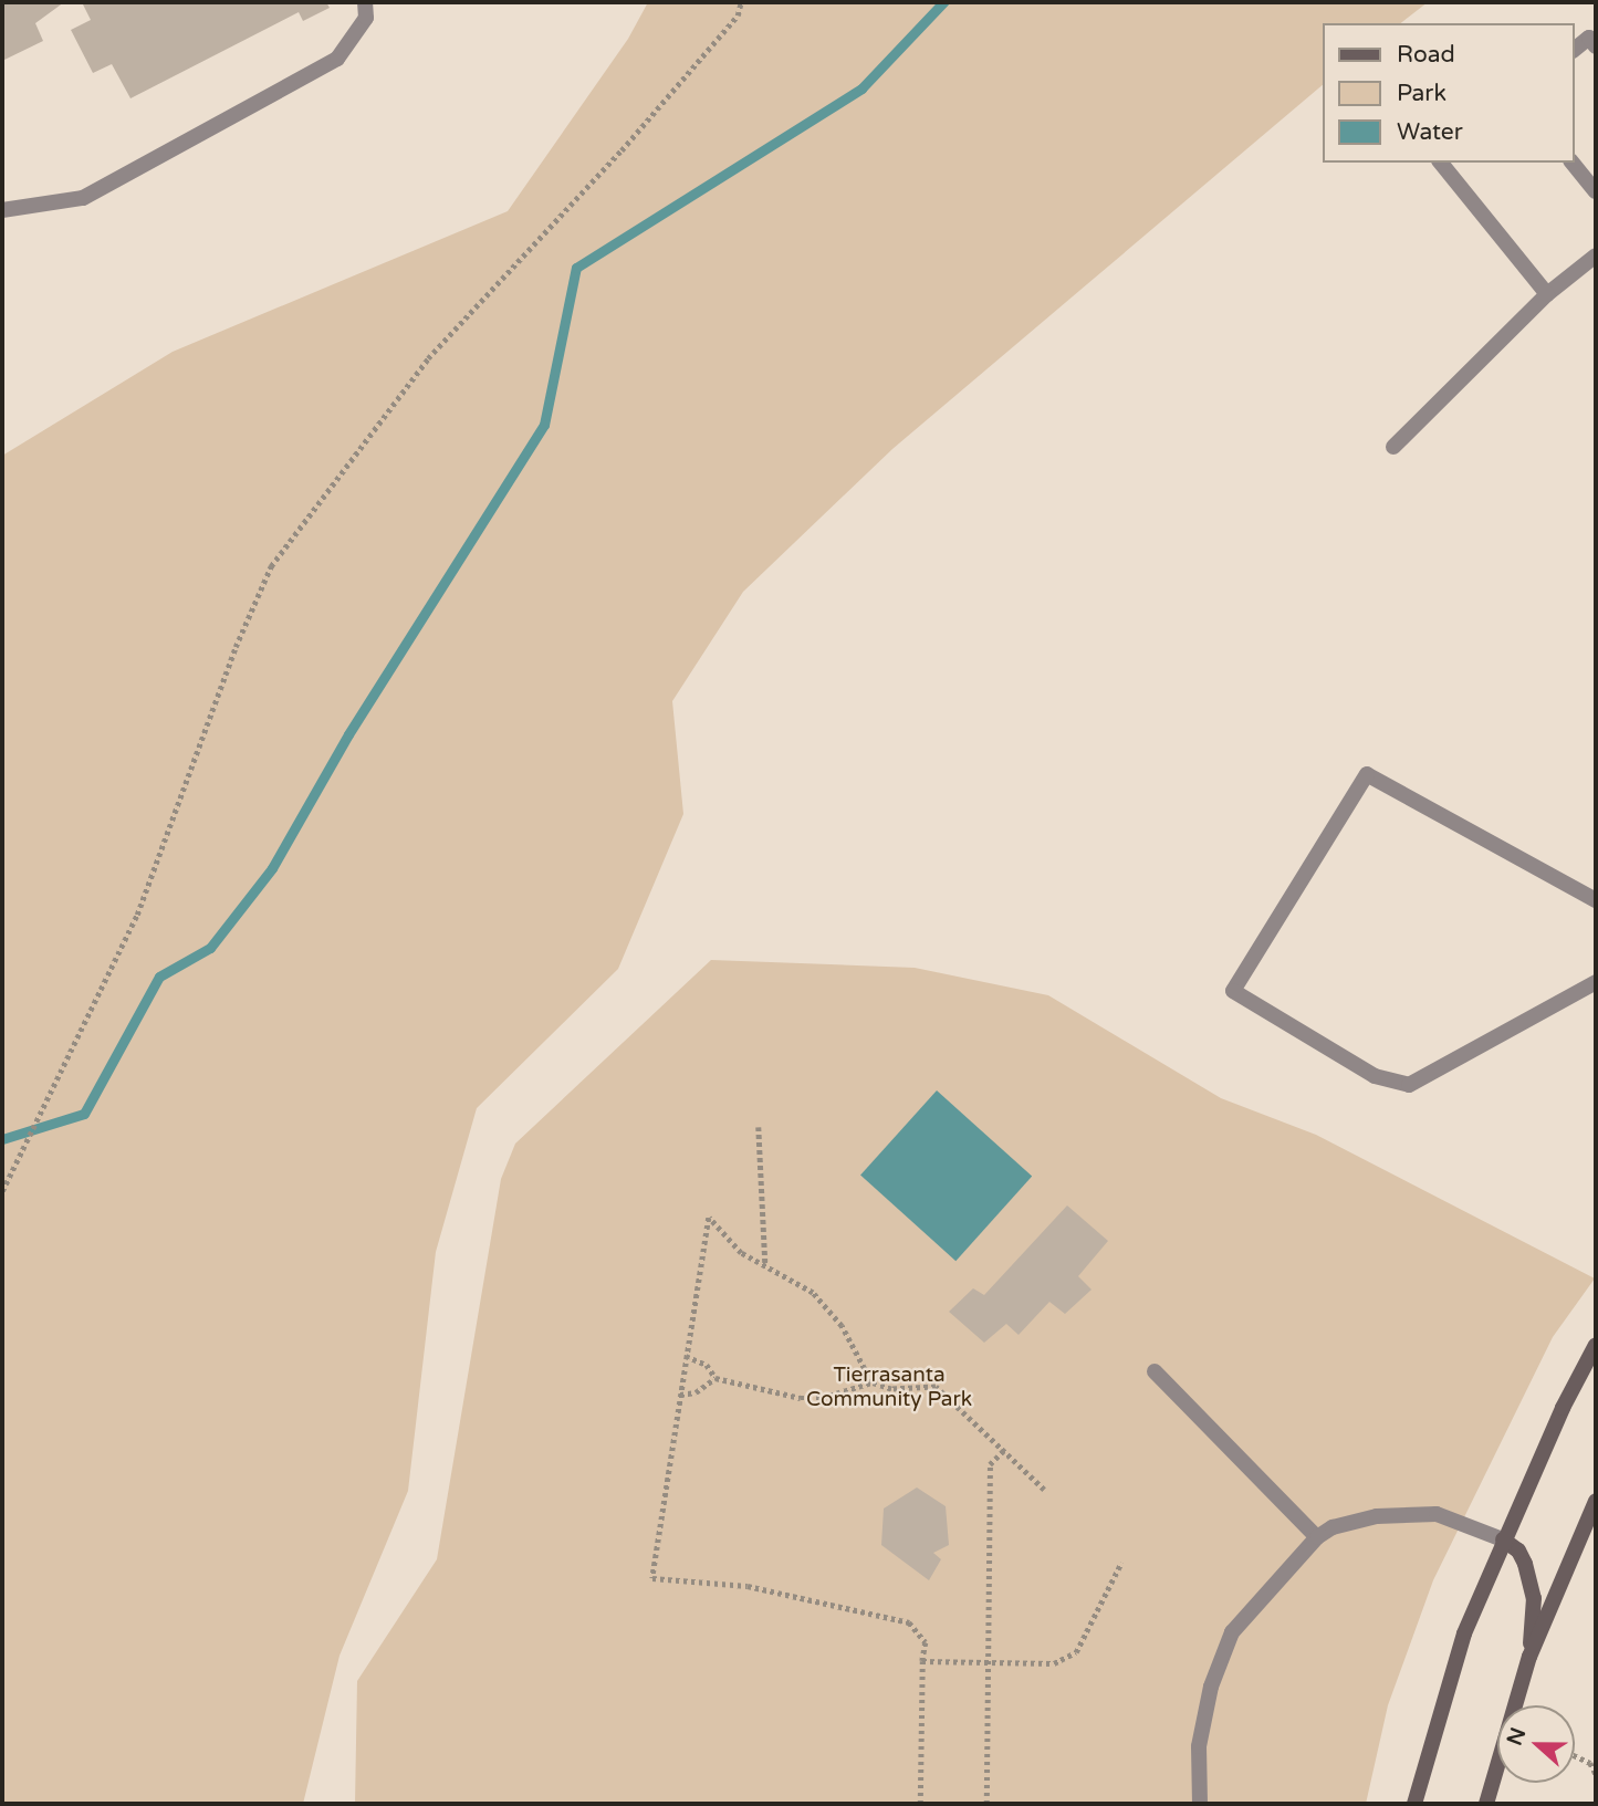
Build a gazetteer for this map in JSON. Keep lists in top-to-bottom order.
{
  "parks": ["Tierrasanta Community Park"],
  "legend": ["Road", "Park", "Water"],
  "north": "left"
}
